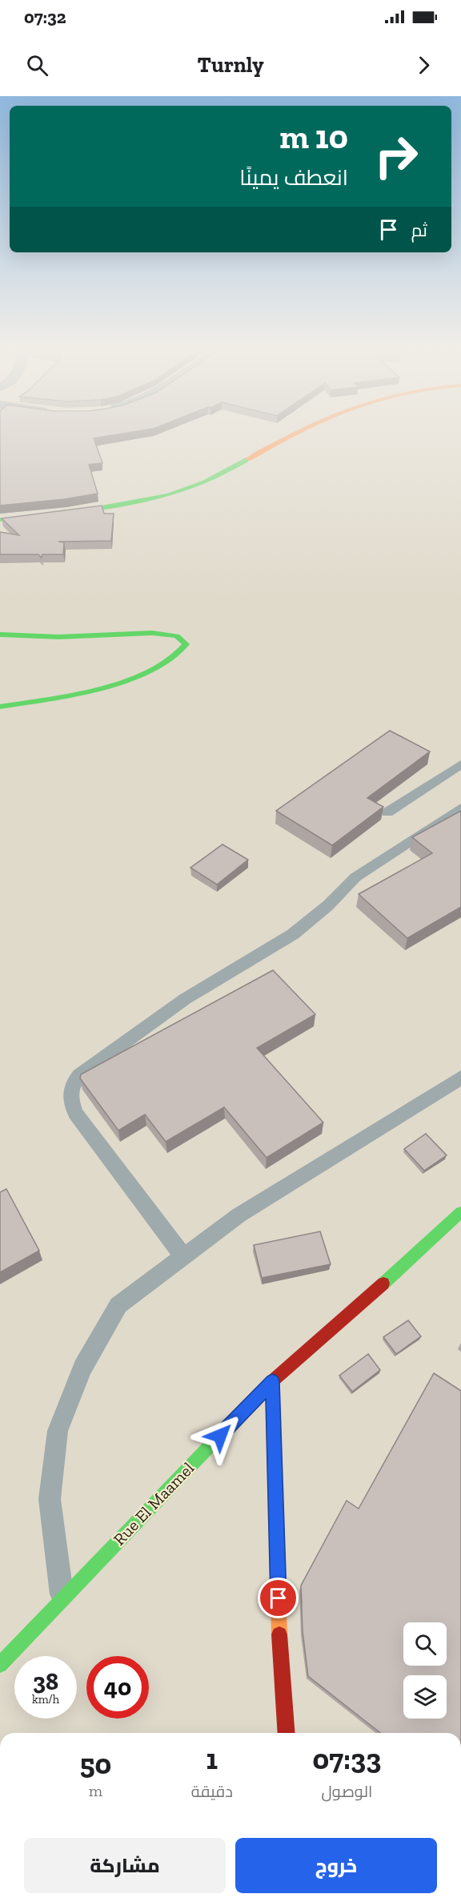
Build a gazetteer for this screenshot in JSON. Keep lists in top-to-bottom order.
{
  "streets": {
    "street": ["Rue El Maamel"]
  },
  "page": {
    "status": "07:32",
    "header": "Turnly",
    "turn": ["10 m", "انعطف يمينًا"],
    "then": "ثم",
    "speed": "38 km/h",
    "limit": "40",
    "eta": [
      "07:33",
      "الوصول",
      "1",
      "دقيقة",
      "50",
      "m"
    ],
    "buttons": ["خروج", "مشاركة"]
  }
}
